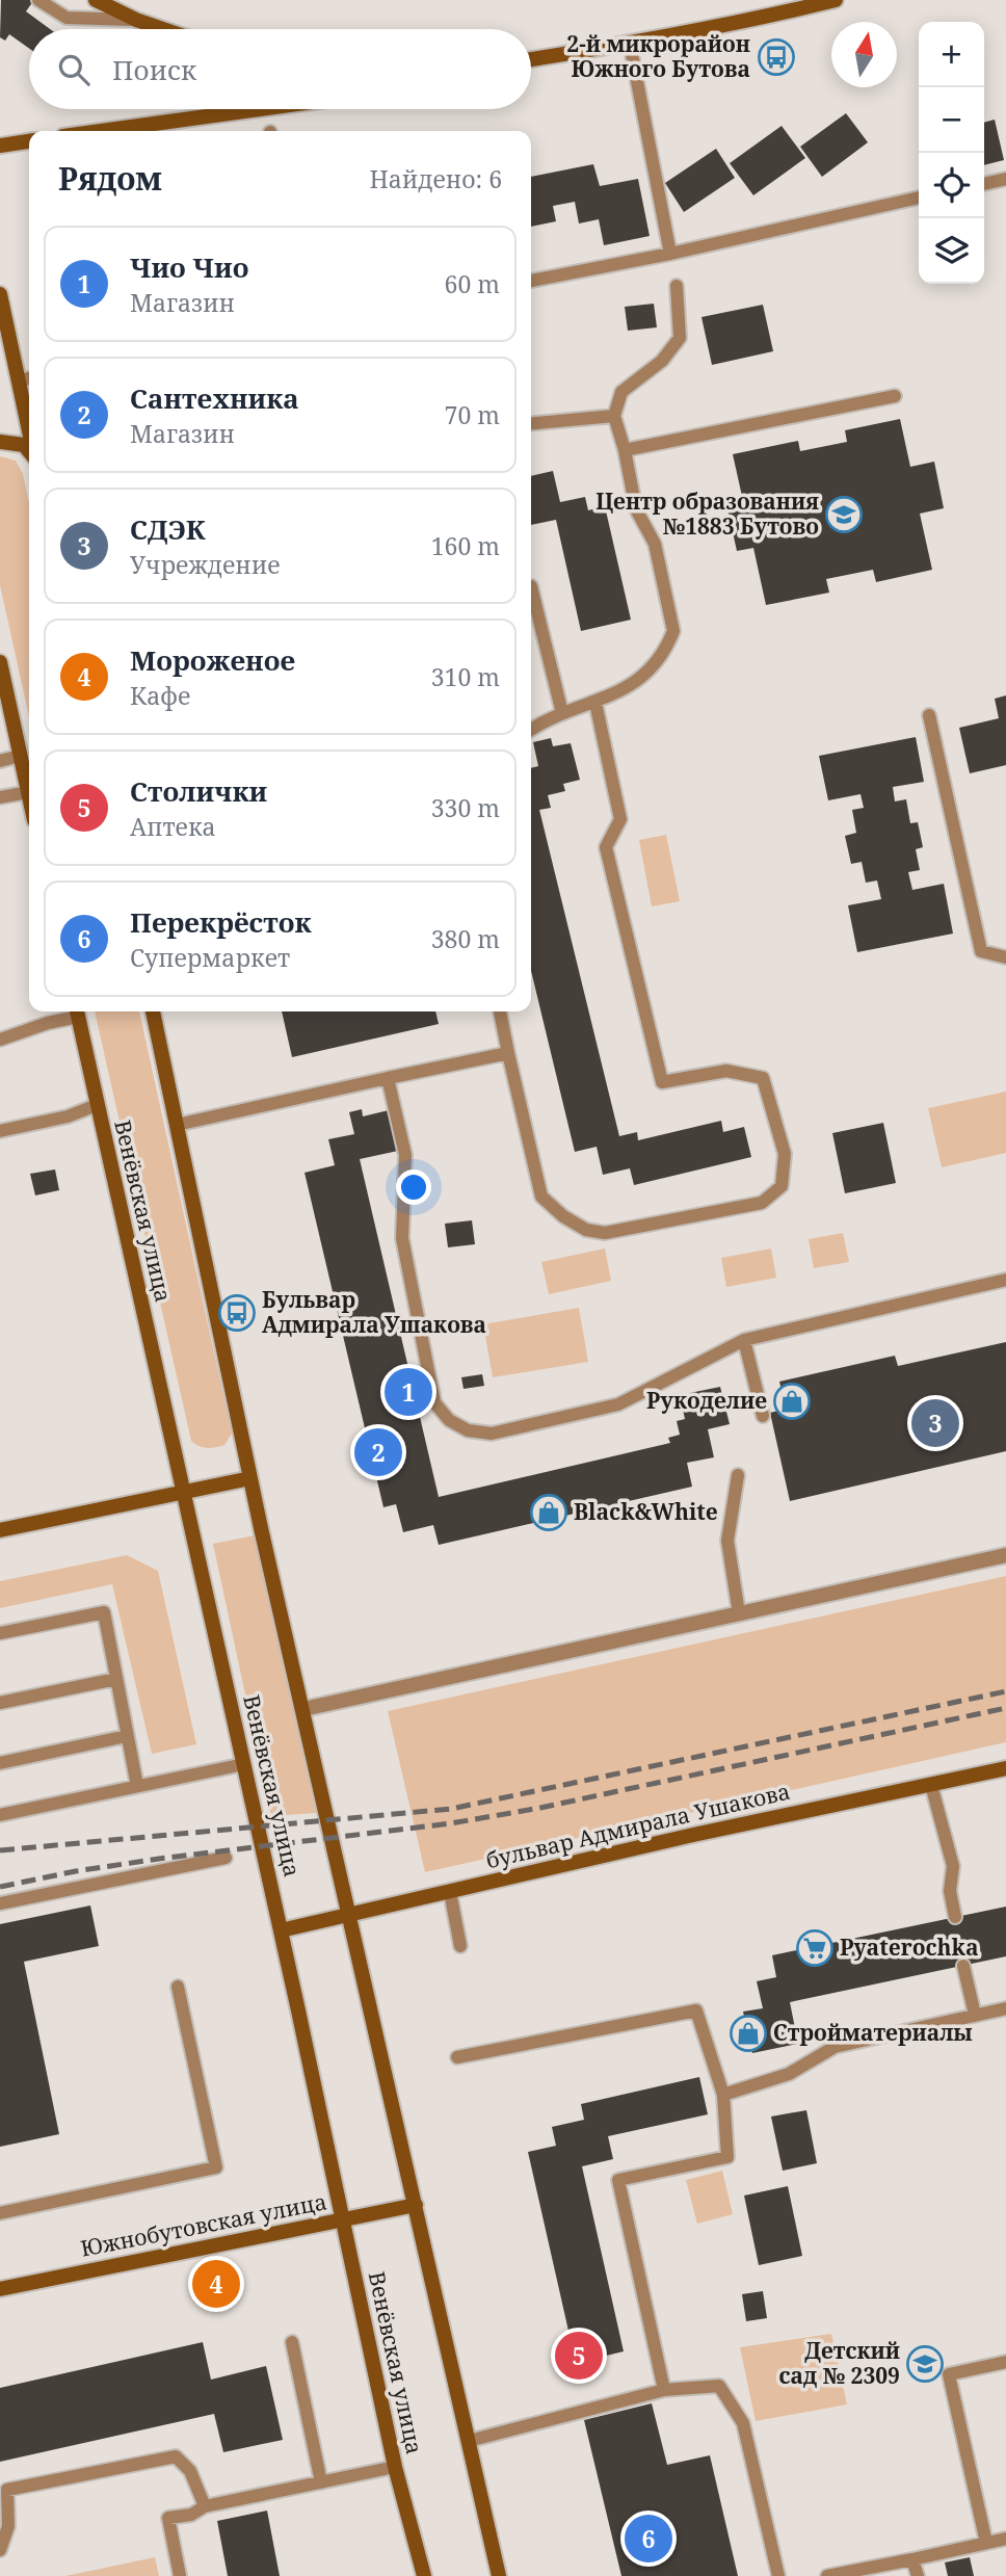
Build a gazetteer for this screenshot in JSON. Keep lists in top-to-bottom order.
{
  "streets": {
    "main road": ["Венёвская улица", "бульвар Адмирала Ушакова", "Южнобутовская улица"]
  },
  "crossings": [
    ["Венёвская улица", "бульвар Адмирала Ушакова"],
    ["Венёвская улица", "Южнобутовская улица"]
  ],
  "places": {
    "bus stop": ["2-й микрорайон Южного Бутова", "Бульвар Адмирала Ушакова"],
    "school or university": ["Центр образования №1883 Бутово", "Детский сад № 2309"],
    "shop": ["Рукоделие", "Black&White", "Стройматериалы"],
    "supermarket": ["Pyaterochka"]
  },
  "north": "top",
  "page": {
    "map_buttons": ["+", "−"],
    "search": "Поиск",
    "heading": ["Рядом", "Найдено: 6"],
    "list": [
      {
        "mark": "1",
        "name": "Чио Чио",
        "note": "Магазин",
        "value": "60 m"
      },
      {
        "mark": "2",
        "name": "Сантехника",
        "note": "Магазин",
        "value": "70 m"
      },
      {
        "mark": "3",
        "name": "СДЭК",
        "note": "Учреждение",
        "value": "160 m"
      },
      {
        "mark": "4",
        "name": "Мороженое",
        "note": "Кафе",
        "value": "310 m"
      },
      {
        "mark": "5",
        "name": "Столички",
        "note": "Аптека",
        "value": "330 m"
      },
      {
        "mark": "6",
        "name": "Перекрёсток",
        "note": "Супермаркет",
        "value": "380 m"
      }
    ],
    "pins": [
      "1",
      "3",
      "2",
      "4",
      "5",
      "6"
    ]
  }
}
